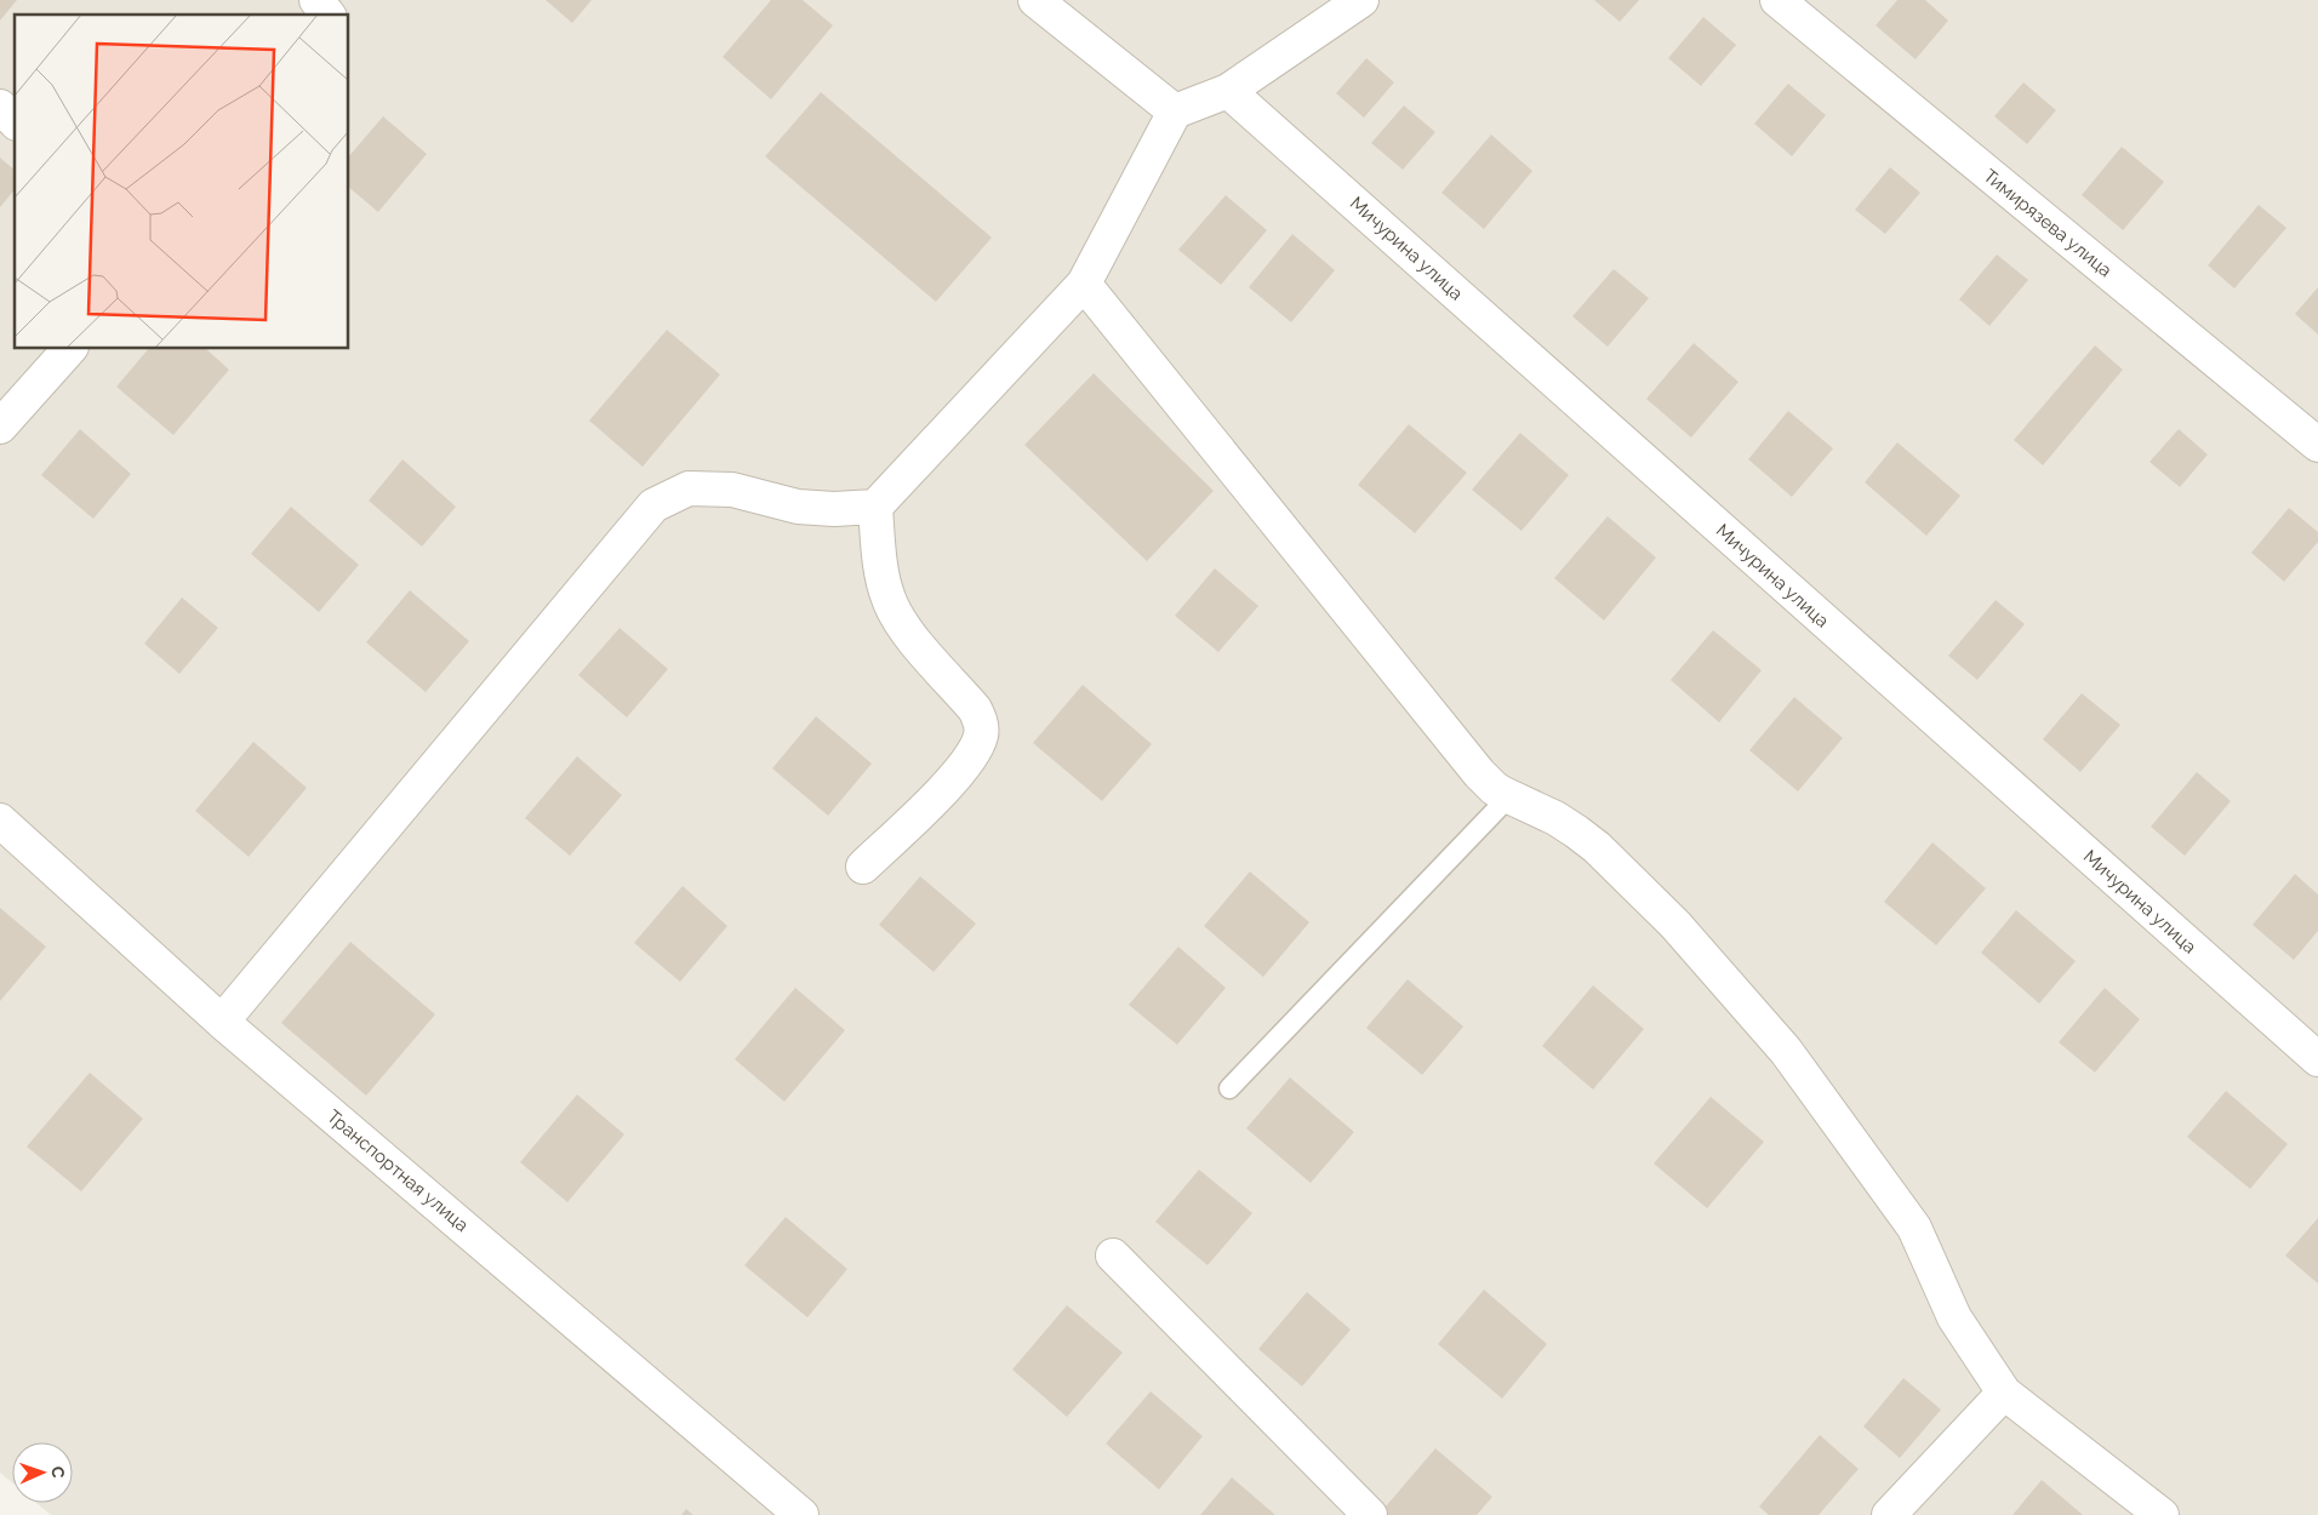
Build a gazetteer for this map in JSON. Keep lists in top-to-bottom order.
{
  "streets": {
    "street": ["Тимирязева улица", "Мичурина улица", "Транспортная улица"]
  },
  "north": "right"
}
